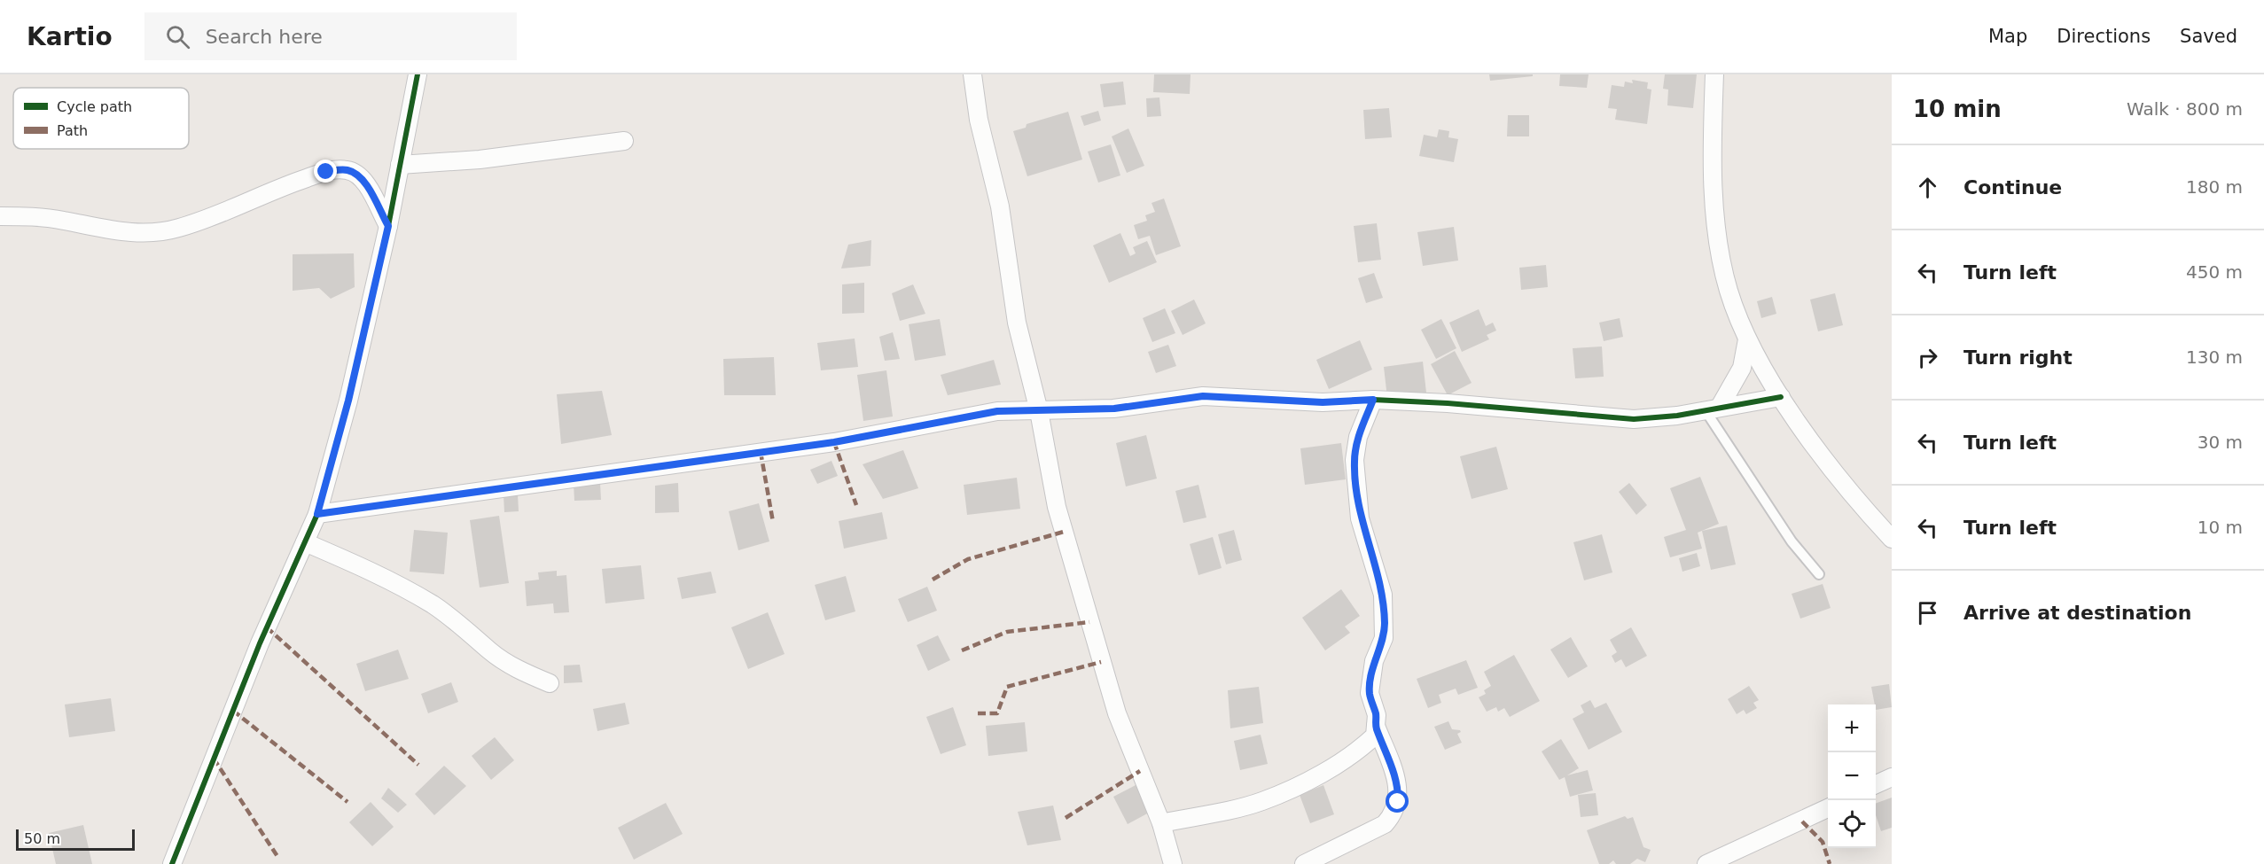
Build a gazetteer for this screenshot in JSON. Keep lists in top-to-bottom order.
{
  "legend": ["Cycle path", "Path"],
  "scale_bar": "50 m",
  "page": {
    "header": "Kartio",
    "search": "Search here",
    "nav": ["Map", "Directions", "Saved"],
    "heading": ["10 min", "Walk · 800 m"],
    "list": [
      ["Continue", "180 m"],
      ["Turn left", "450 m"],
      ["Turn right", "130 m"],
      ["Turn left", "30 m"],
      ["Turn left", "10 m"],
      "Arrive at destination"
    ],
    "map_buttons": ["+", "−"],
    "scale": "50 m"
  }
}
